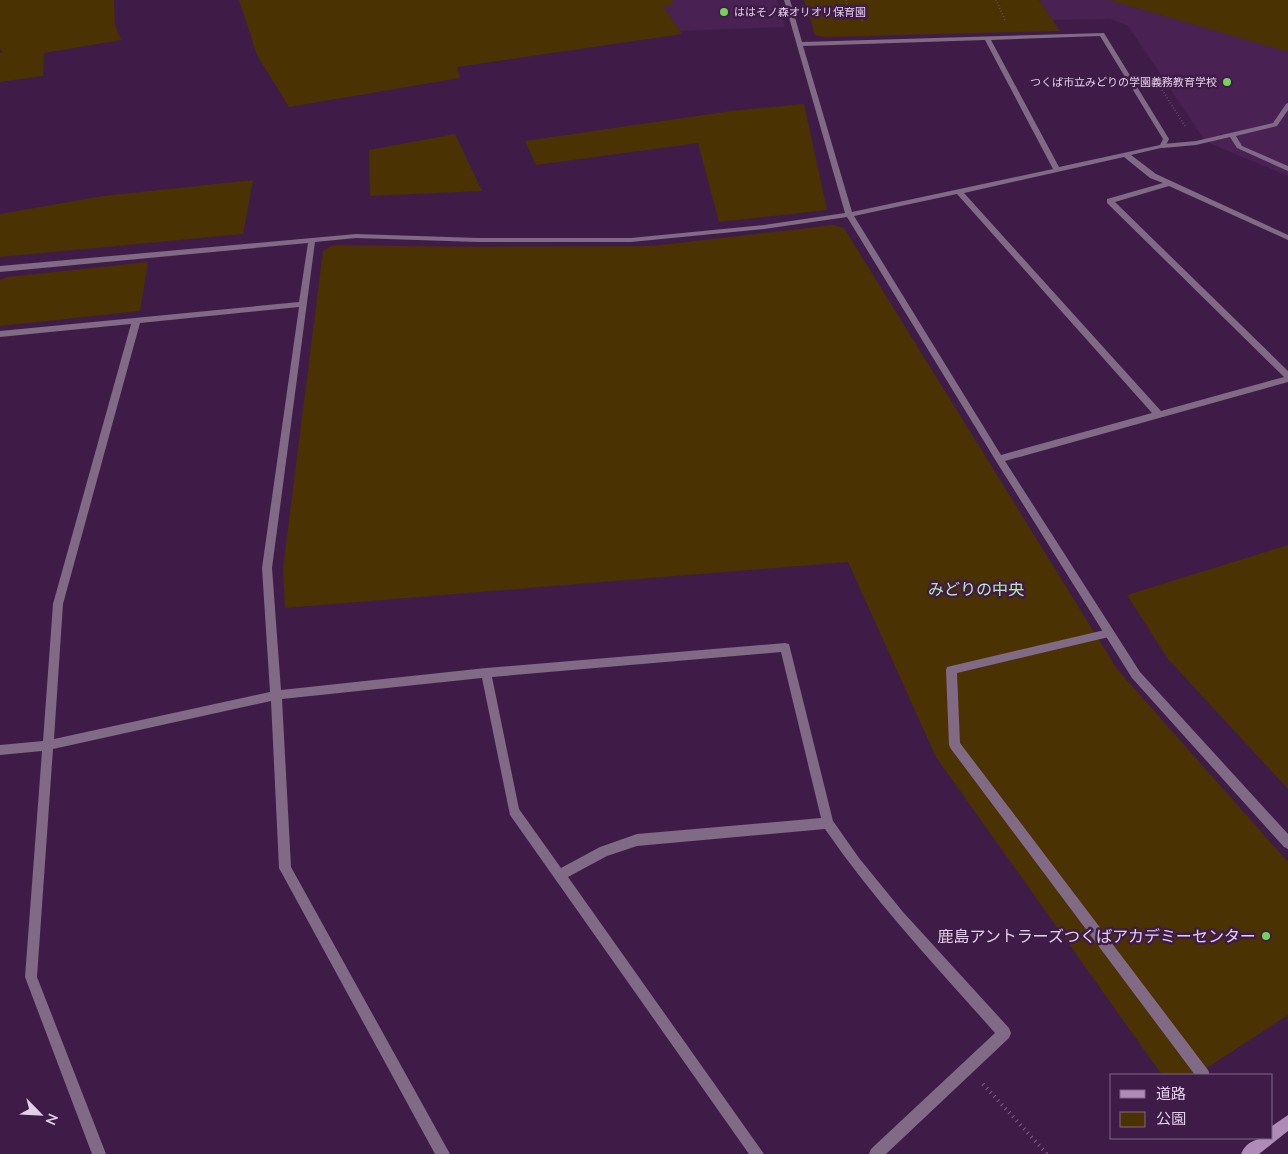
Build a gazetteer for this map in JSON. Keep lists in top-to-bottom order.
{
  "districts": ["みどりの中央"],
  "places": ["ははそノ森オリオリ保育園", "つくば市立みどりの学園義務教育学校", "鹿島アントラーズつくばアカデミーセンター"],
  "legend": ["道路", "公園"],
  "north": "bottom right"
}
